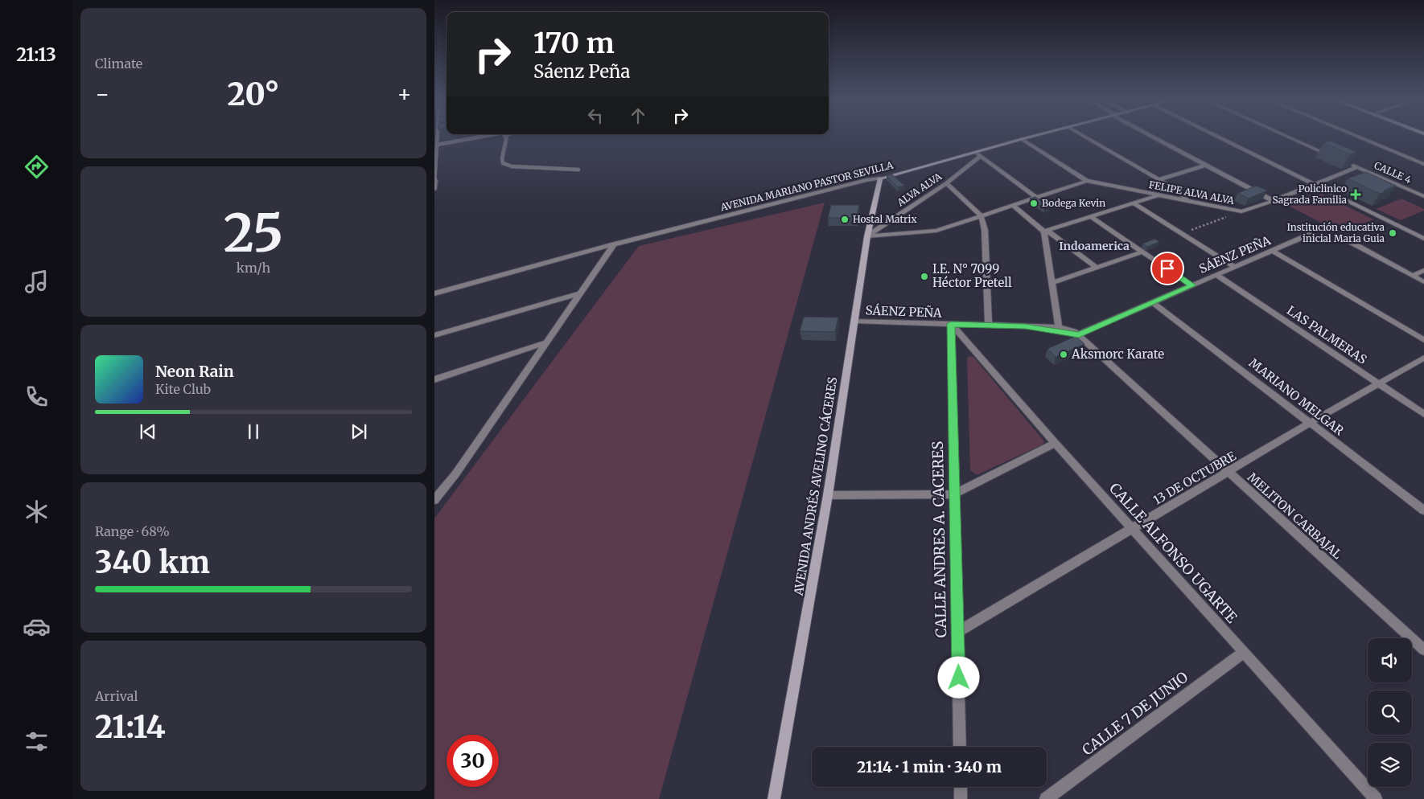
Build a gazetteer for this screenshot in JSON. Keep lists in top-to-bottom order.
{
  "streets": {
    "street": [
      "CALLE 4",
      "AVENIDA MARIANO PASTOR SEVILLA",
      "ALVA ALVA",
      "FELIPE ALVA ALVA",
      "SÁENZ PEÑA",
      "LAS PALMERAS",
      "MARIANO MELGAR",
      "13 DE OCTUBRE",
      "AVENIDA ANDRÉS AVELINO CÁCERES",
      "MELITON CARBAJAL",
      "CALLE ANDRES A. CACERES",
      "CALLE ALFONSO UGARTE",
      "CALLE 7 DE JUNIO"
    ]
  },
  "crossings": [
    ["CALLE 4", "FELIPE ALVA ALVA"],
    ["AVENIDA MARIANO PASTOR SEVILLA", "AVENIDA ANDRÉS AVELINO CÁCERES"],
    ["ALVA ALVA", "AVENIDA ANDRÉS AVELINO CÁCERES"],
    ["SÁENZ PEÑA", "LAS PALMERAS"],
    ["SÁENZ PEÑA", "MARIANO MELGAR"],
    ["SÁENZ PEÑA", "AVENIDA ANDRÉS AVELINO CÁCERES"],
    ["SÁENZ PEÑA", "MELITON CARBAJAL"],
    ["SÁENZ PEÑA", "CALLE ANDRES A. CACERES"],
    ["SÁENZ PEÑA", "CALLE ALFONSO UGARTE"],
    ["LAS PALMERAS", "13 DE OCTUBRE"],
    ["MARIANO MELGAR", "13 DE OCTUBRE"],
    ["13 DE OCTUBRE", "MELITON CARBAJAL"],
    ["13 DE OCTUBRE", "CALLE ANDRES A. CACERES"],
    ["13 DE OCTUBRE", "CALLE ALFONSO UGARTE"],
    ["CALLE ANDRES A. CACERES", "CALLE ALFONSO UGARTE"],
    ["CALLE ALFONSO UGARTE", "CALLE 7 DE JUNIO"]
  ],
  "districts": ["Indoamerica"],
  "places": {
    "health": ["Policlinico Sagrada Familia"],
    "other": [
      "Bodega Kevin",
      "Hostal Matrix",
      "Institución educativa inicial Maria Guia",
      "I.E. N° 7099 Héctor Pretell",
      "Aksmorc Karate"
    ]
  },
  "page": {
    "tabs": "21:13",
    "tile": [
      "Climate",
      ["25", "km/h"],
      ["Range · 68%", "340 km"],
      ["Arrival", "21:14"]
    ],
    "turn": ["170 m", "Sáenz Peña"],
    "heat": ["−", "20°", "+"],
    "song": ["Neon Rain", "Kite Club"],
    "limit": "30",
    "trip": "21:14 · 1 min · 340 m"
  }
}
